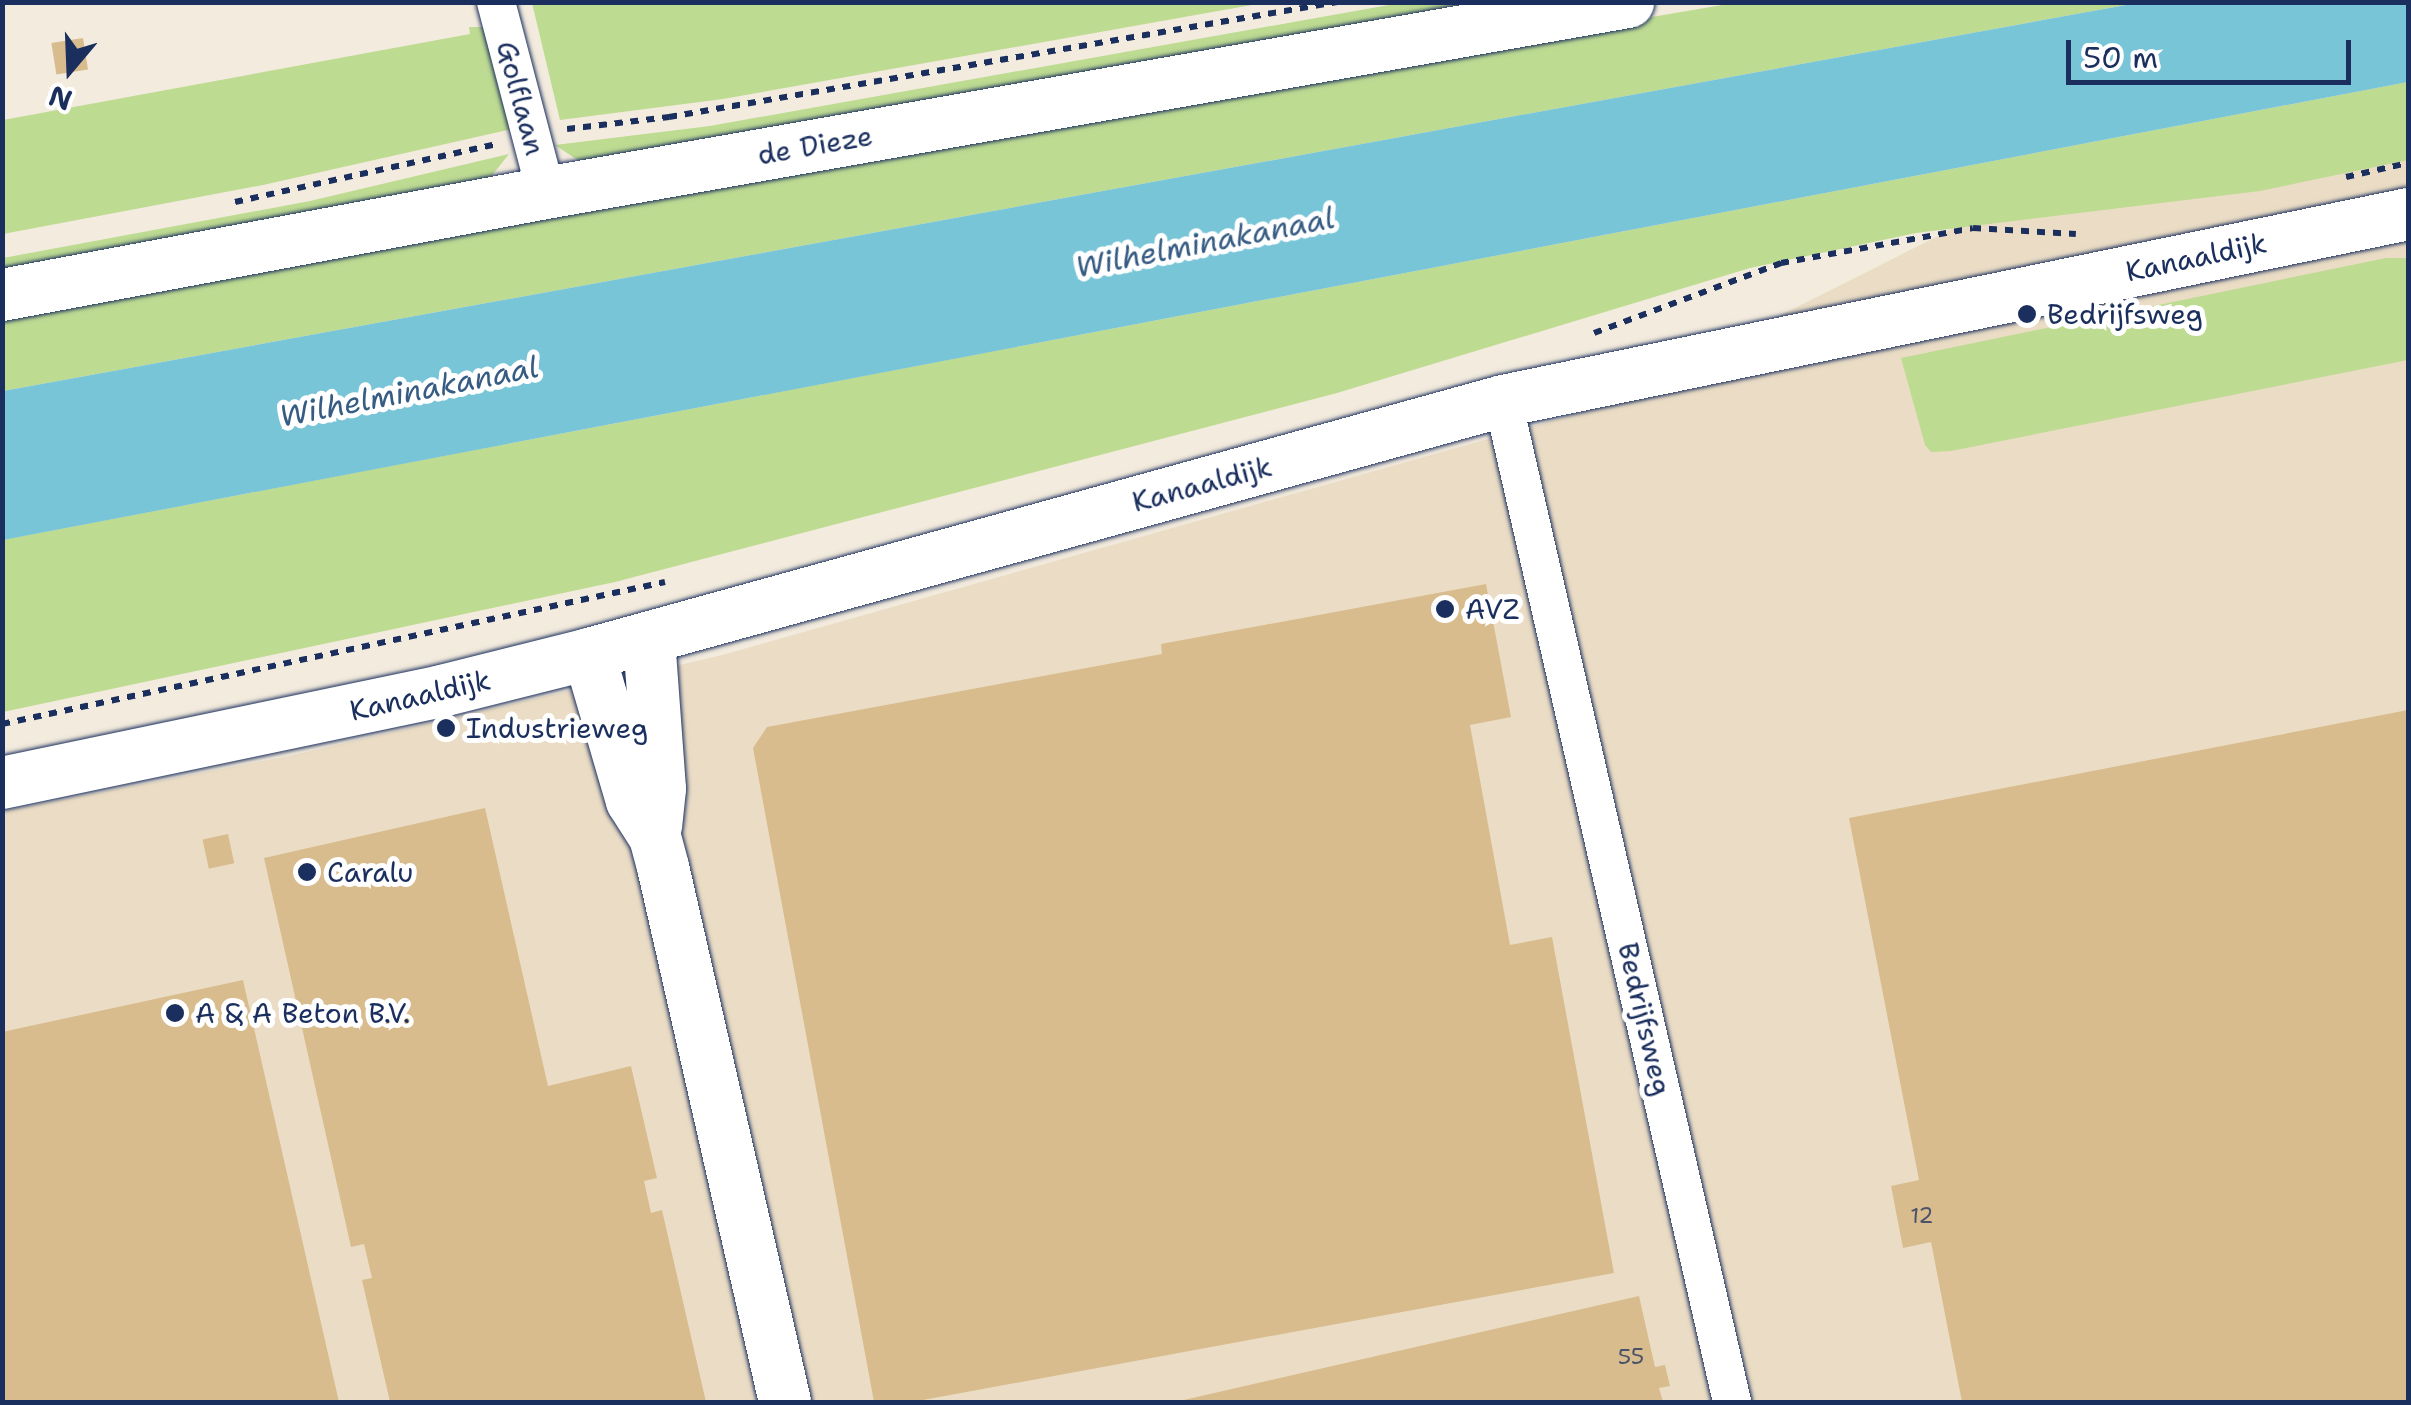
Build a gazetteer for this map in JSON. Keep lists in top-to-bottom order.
{
  "streets": {
    "street": [
      "Golflaan",
      "de Dieze",
      "Kanaaldijk",
      "Bedrijfsweg"
    ]
  },
  "crossings": [
    ["Golflaan", "de Dieze"],
    ["Kanaaldijk", "Bedrijfsweg"]
  ],
  "water": ["Wilhelminakanaal"],
  "places": [
    "Bedrijfsweg",
    "AVZ",
    "Industrieweg",
    "Caralu",
    "A & A Beton B.V."
  ],
  "house_numbers": ["12", "55"],
  "scale_bar": "50 m",
  "north": "bottom"
}
